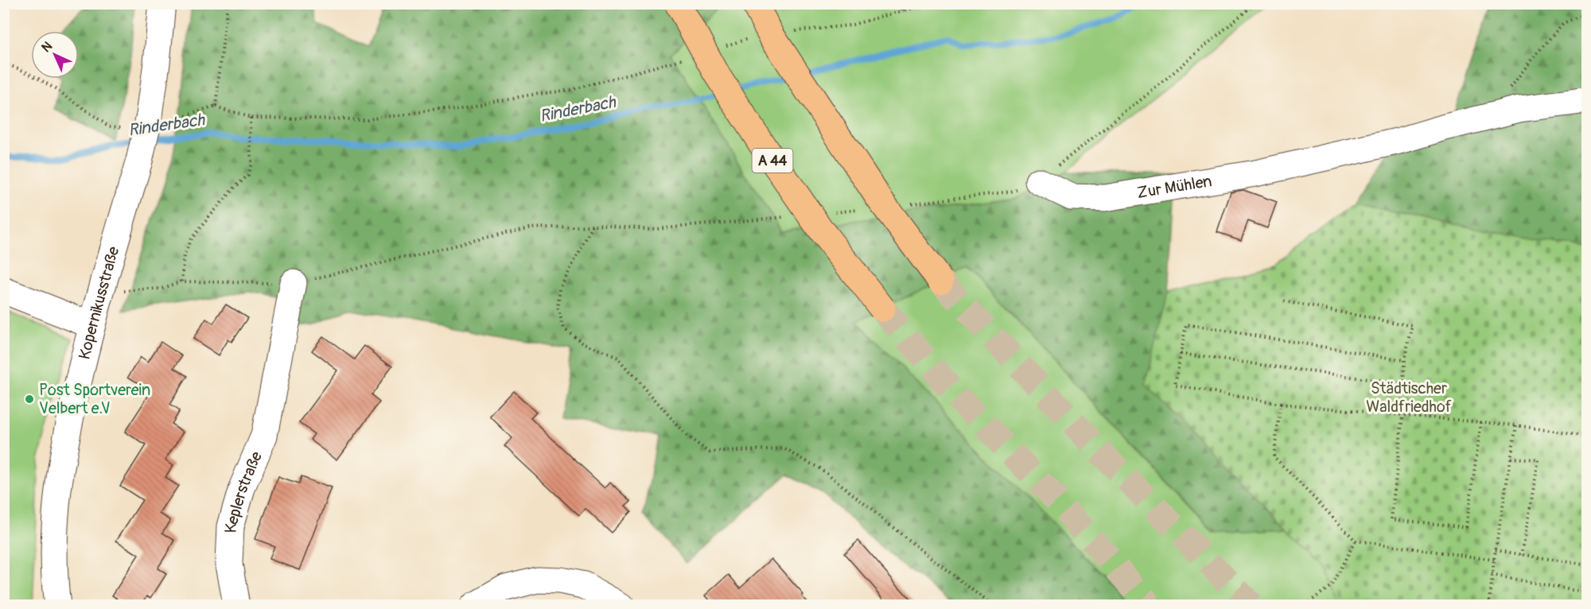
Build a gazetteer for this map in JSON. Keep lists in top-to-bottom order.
{
  "streets": {
    "highway": ["A 44"],
    "street": ["Zur Mühlen", "Kopernikusstraße", "Keplerstraße"]
  },
  "water": ["Rinderbach"],
  "parks": ["Städtischer Waldfriedhof"],
  "places": ["Post Sportverein Velbert e.V"],
  "north": "top left"
}
